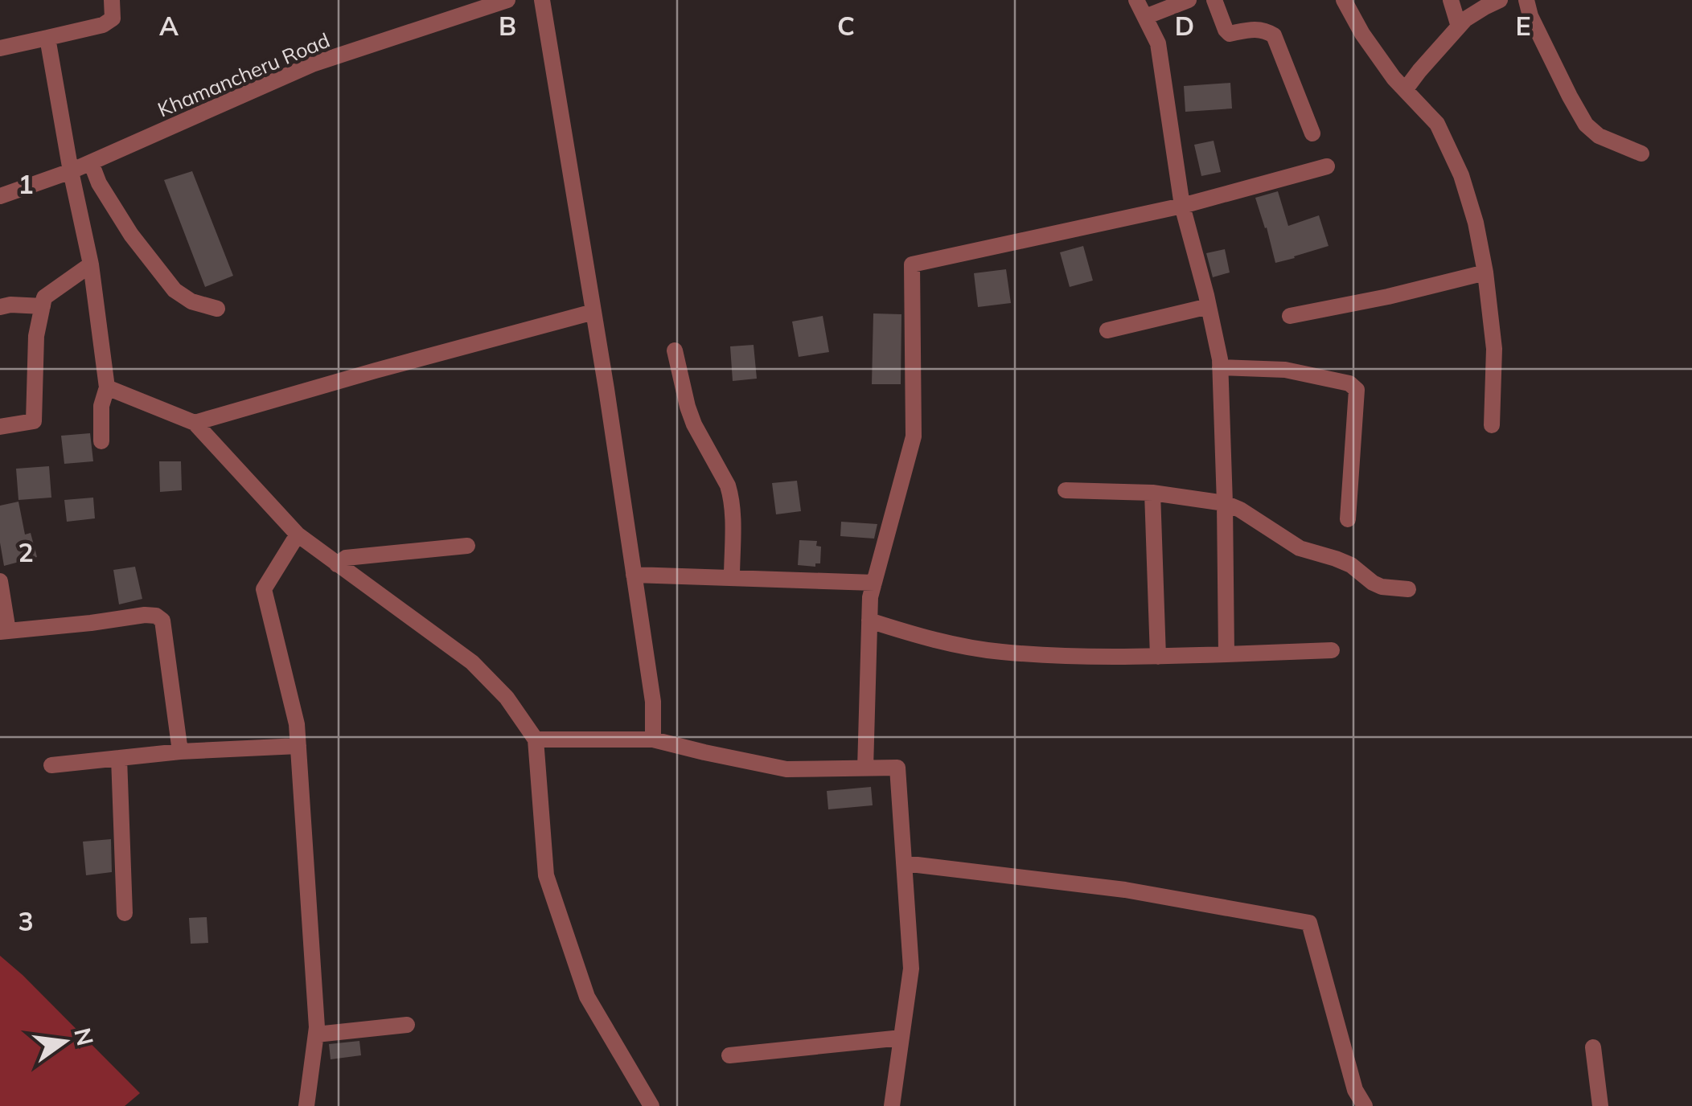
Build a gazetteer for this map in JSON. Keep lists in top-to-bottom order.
{
  "streets": {
    "street": ["Khamancheru Road"]
  },
  "north": "right",
  "grid": {
    "columns": [
      "A",
      "B",
      "C",
      "D",
      "E"
    ],
    "rows": ["1", "2", "3"]
  }
}
